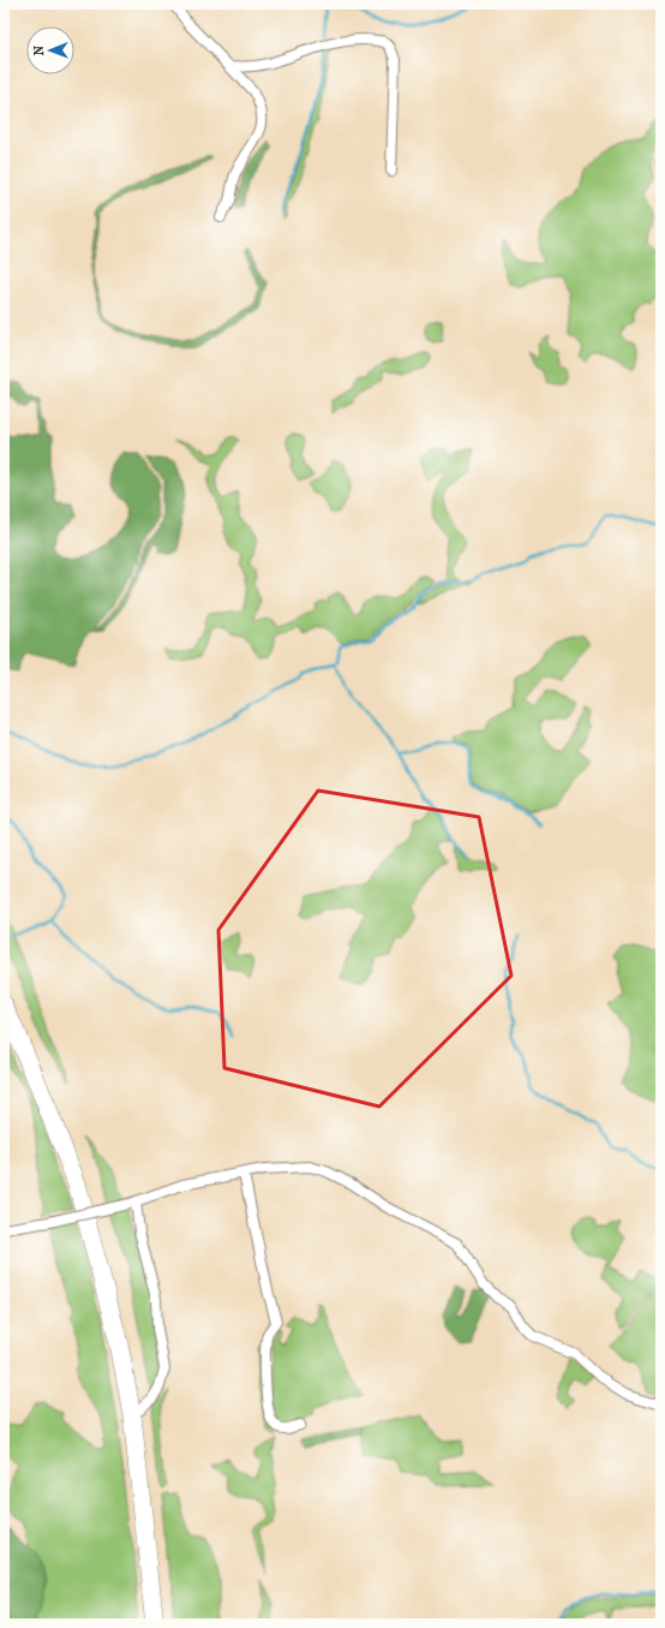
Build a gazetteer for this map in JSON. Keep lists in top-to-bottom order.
{
  "north": "left"
}
